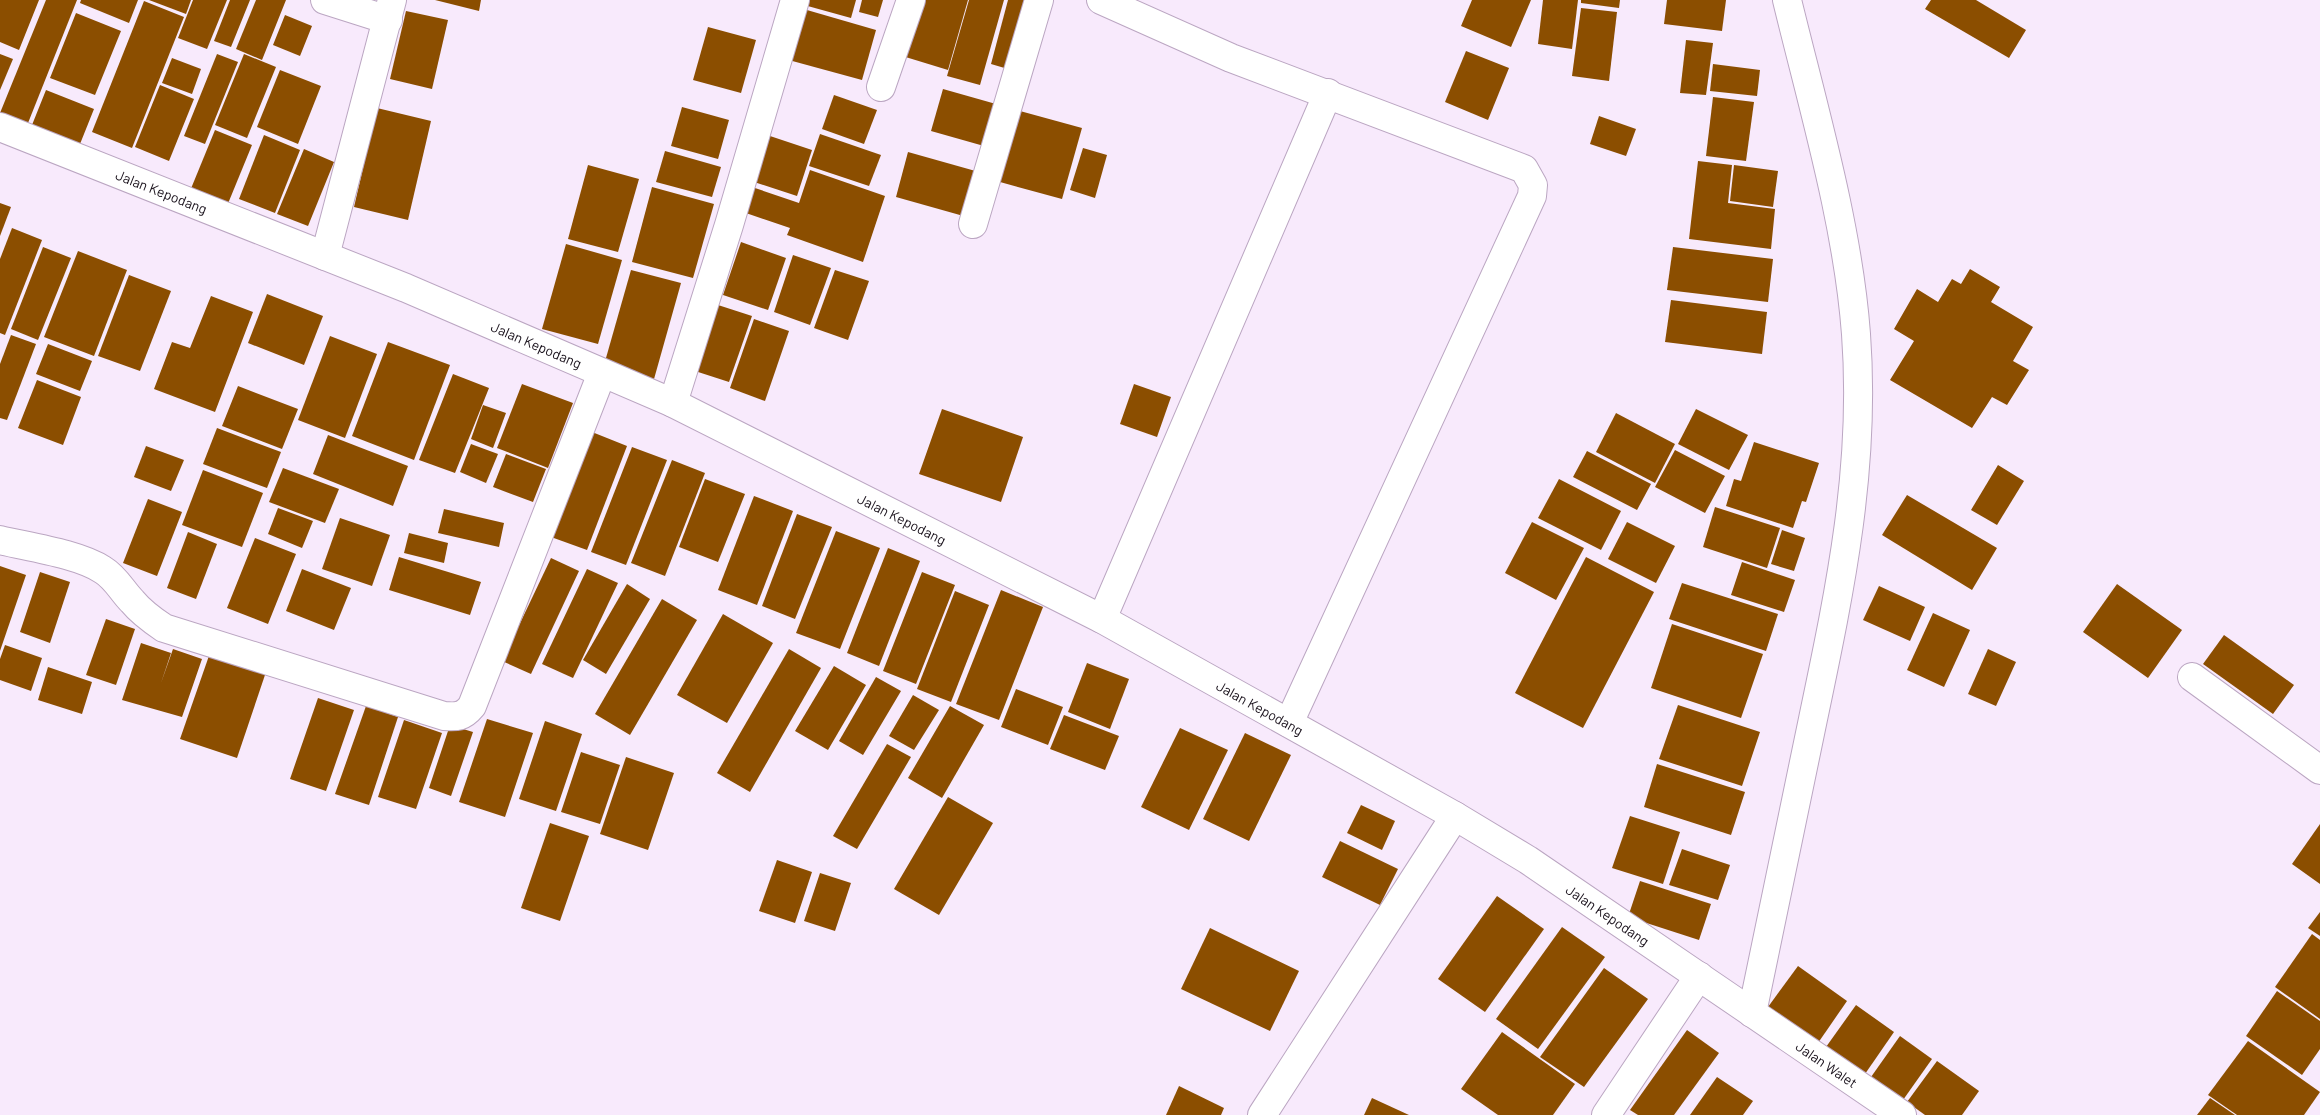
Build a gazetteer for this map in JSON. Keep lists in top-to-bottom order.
{
  "streets": {
    "street": ["Jalan Kepodang", "Jalan Walet"]
  },
  "crossings": [
    ["Jalan Kepodang", "Jalan Walet"]
  ]
}
